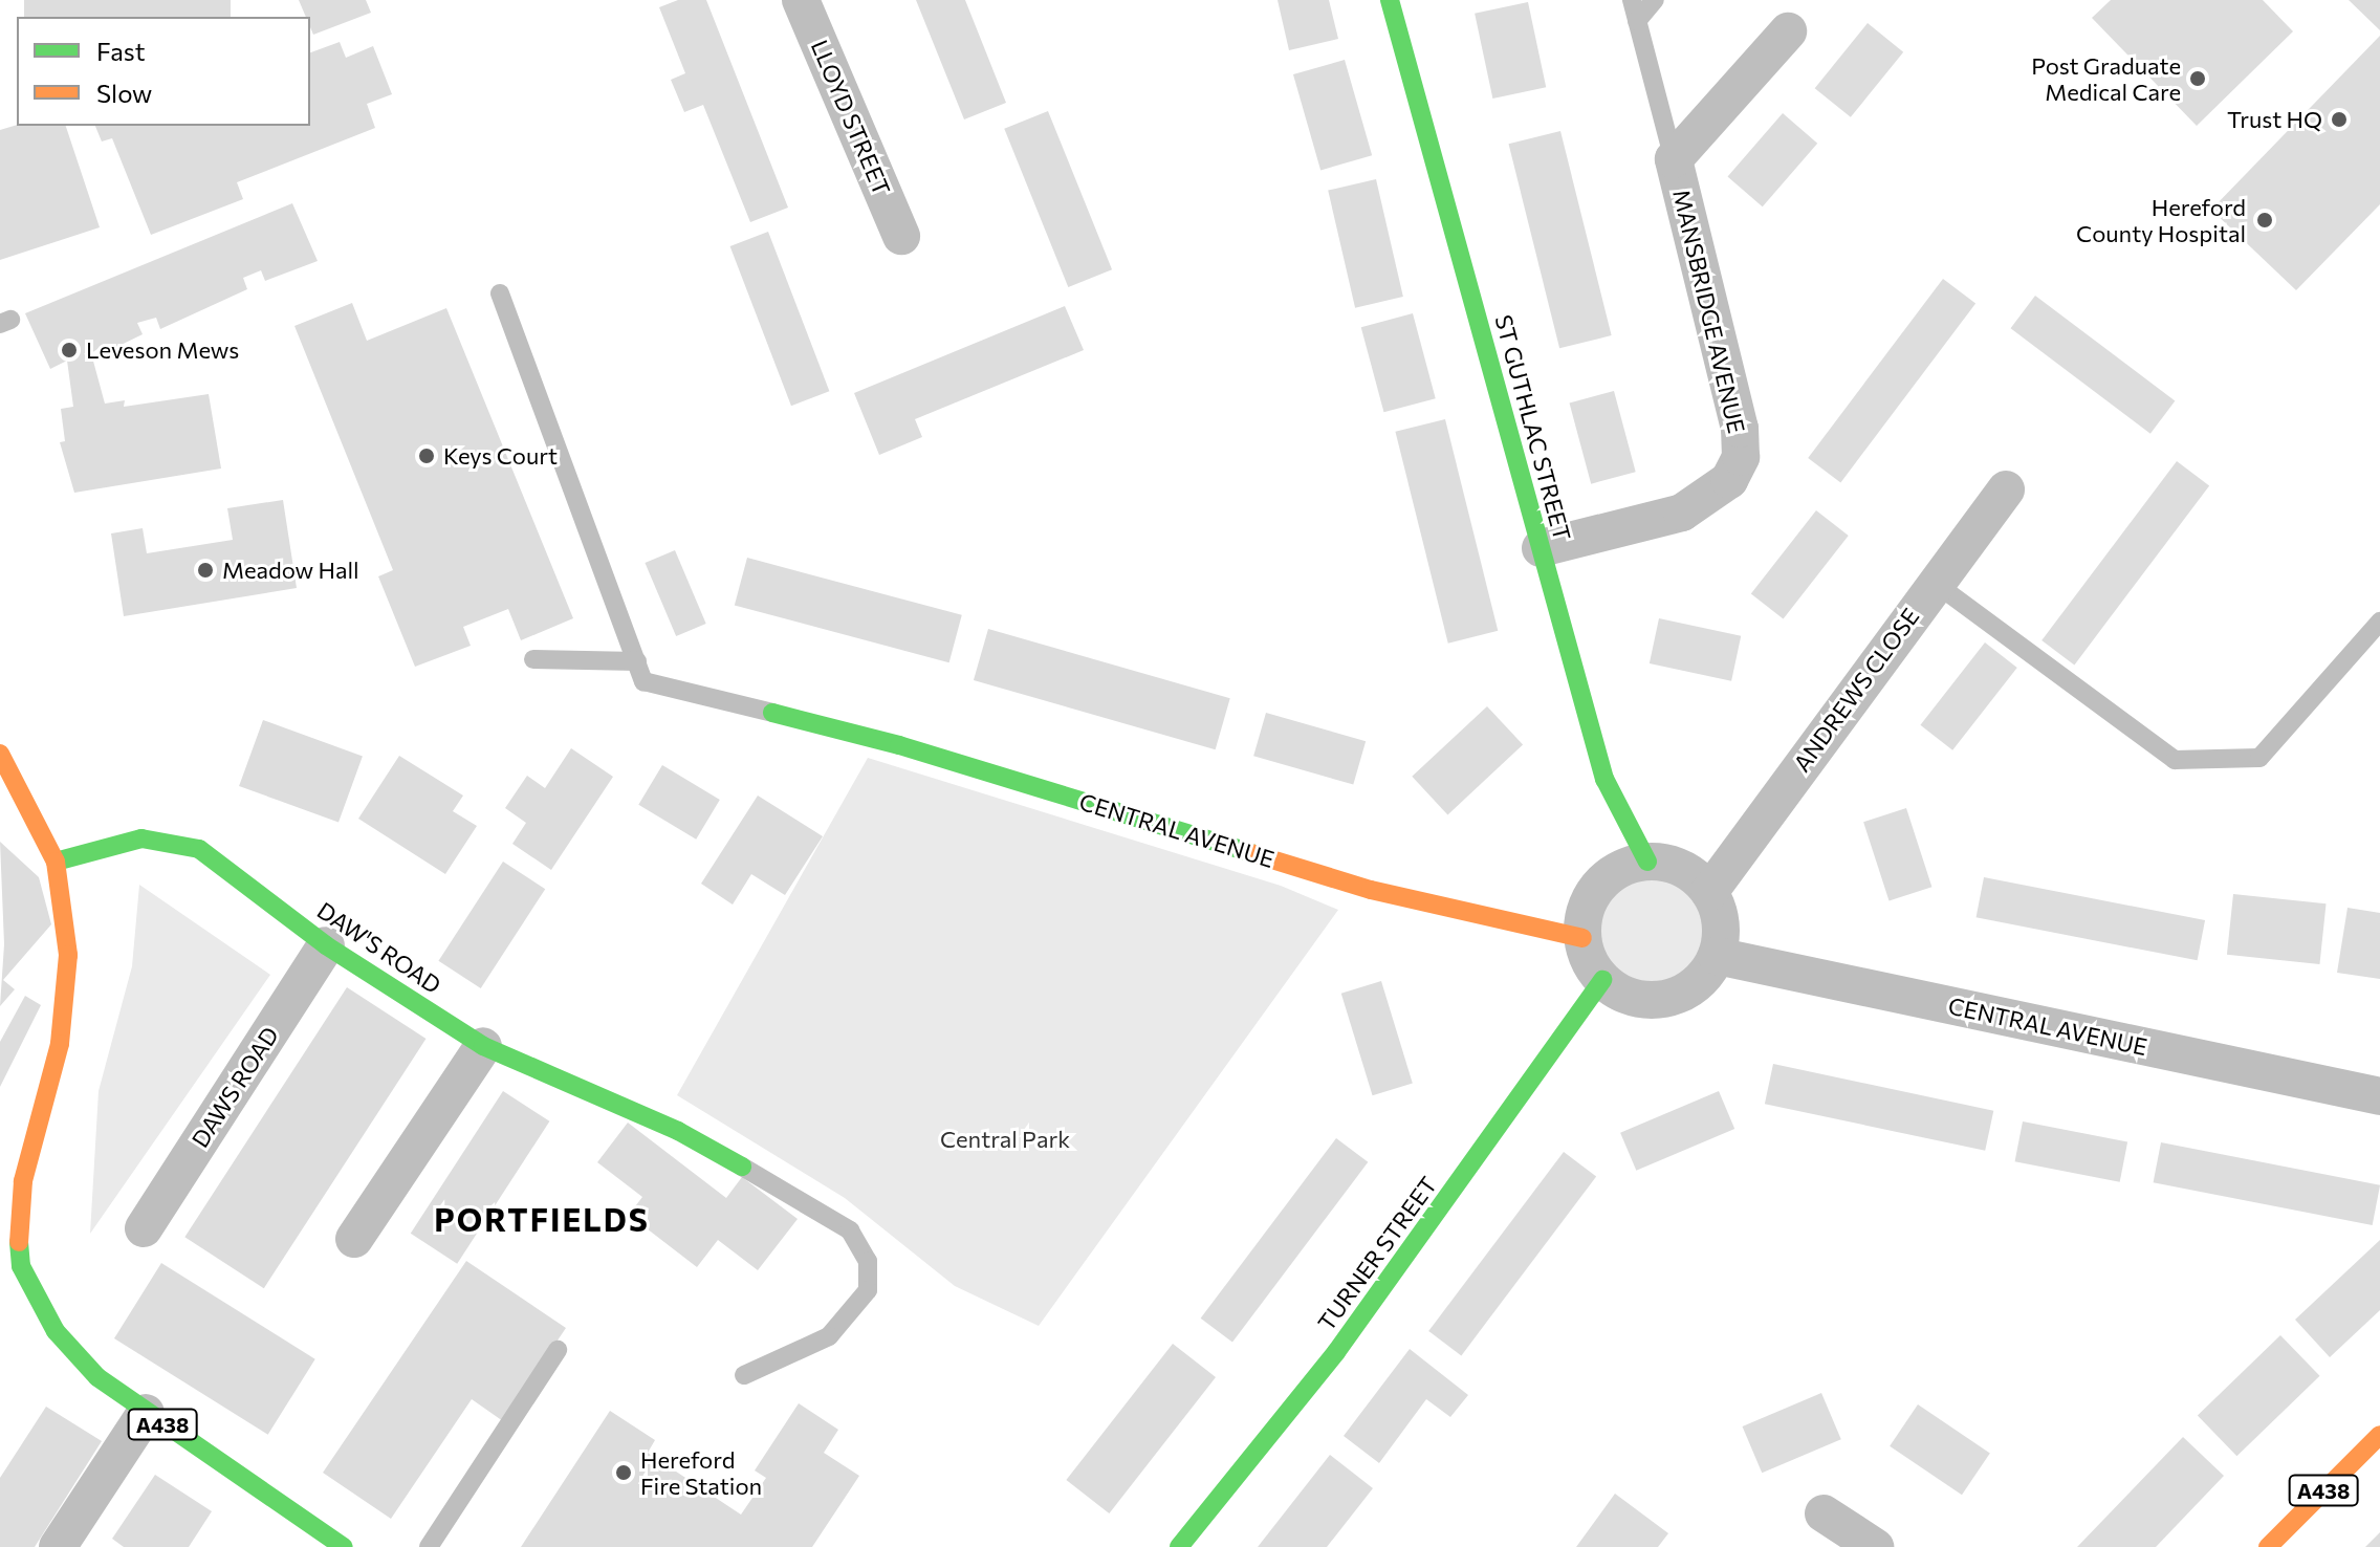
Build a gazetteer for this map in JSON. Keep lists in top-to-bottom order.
{
  "streets": {
    "main road": [
      "ST GUTHLAC STREET",
      "CENTRAL AVENUE",
      "DAW'S ROAD",
      "TURNER STREET",
      "A438"
    ],
    "street": [
      "LLOYD STREET",
      "MANSBRIDGE AVENUE",
      "ANDREWS CLOSE",
      "DAWS ROAD"
    ]
  },
  "crossings": [
    ["MANSBRIDGE AVENUE", "ST GUTHLAC STREET"],
    ["ST GUTHLAC STREET", "ANDREWS CLOSE"],
    ["ST GUTHLAC STREET", "CENTRAL AVENUE"],
    ["ST GUTHLAC STREET", "TURNER STREET"],
    ["ANDREWS CLOSE", "CENTRAL AVENUE"],
    ["ANDREWS CLOSE", "TURNER STREET"],
    ["CENTRAL AVENUE", "TURNER STREET"],
    ["DAW'S ROAD", "DAWS ROAD"],
    ["DAW'S ROAD", "A438"]
  ],
  "districts": ["PORTFIELDS"],
  "parks": ["Central Park"],
  "places": [
    "Post Graduate Medical Care",
    "Trust HQ",
    "Hereford County Hospital",
    "Leveson Mews",
    "Keys Court",
    "Meadow Hall",
    "Hereford Fire Station"
  ],
  "legend": ["Fast", "Slow"]
}
